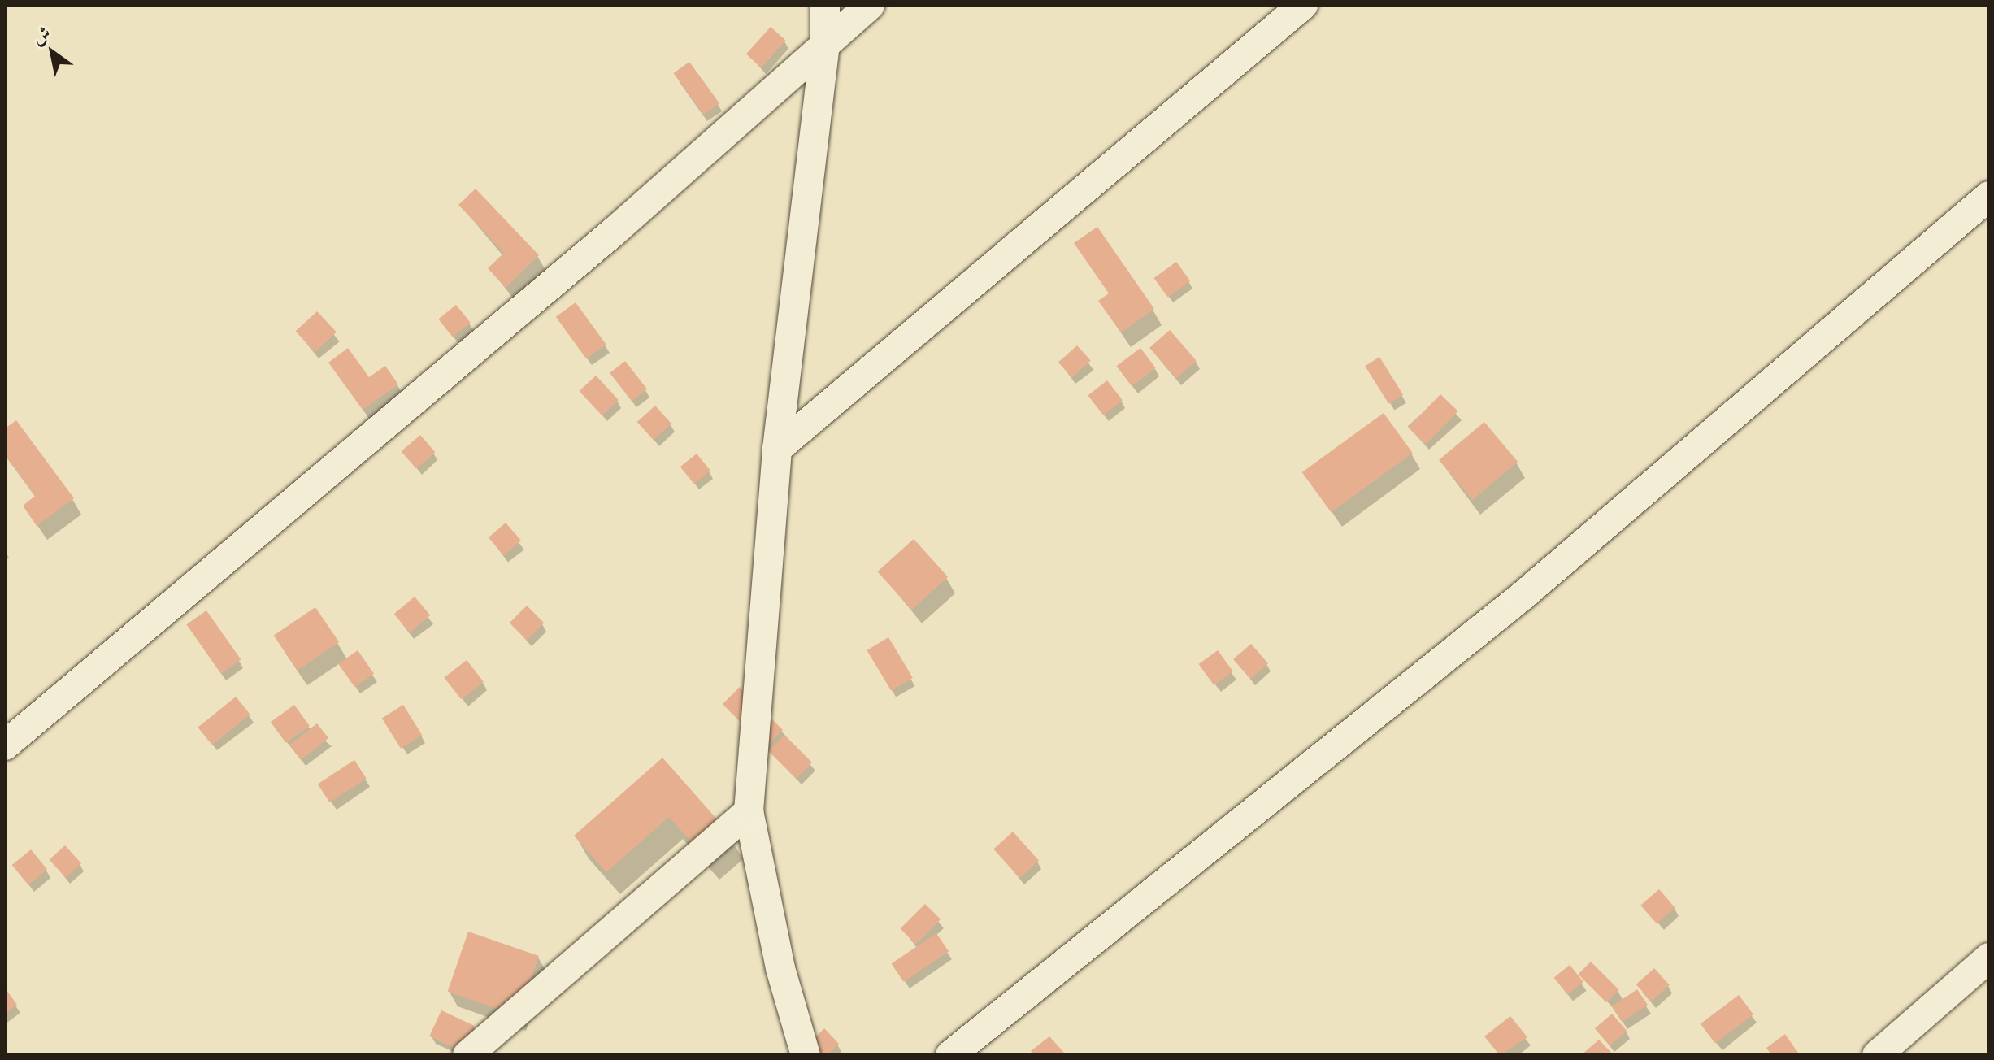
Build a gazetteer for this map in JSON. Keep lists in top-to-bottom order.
{
  "north": "top left"
}
